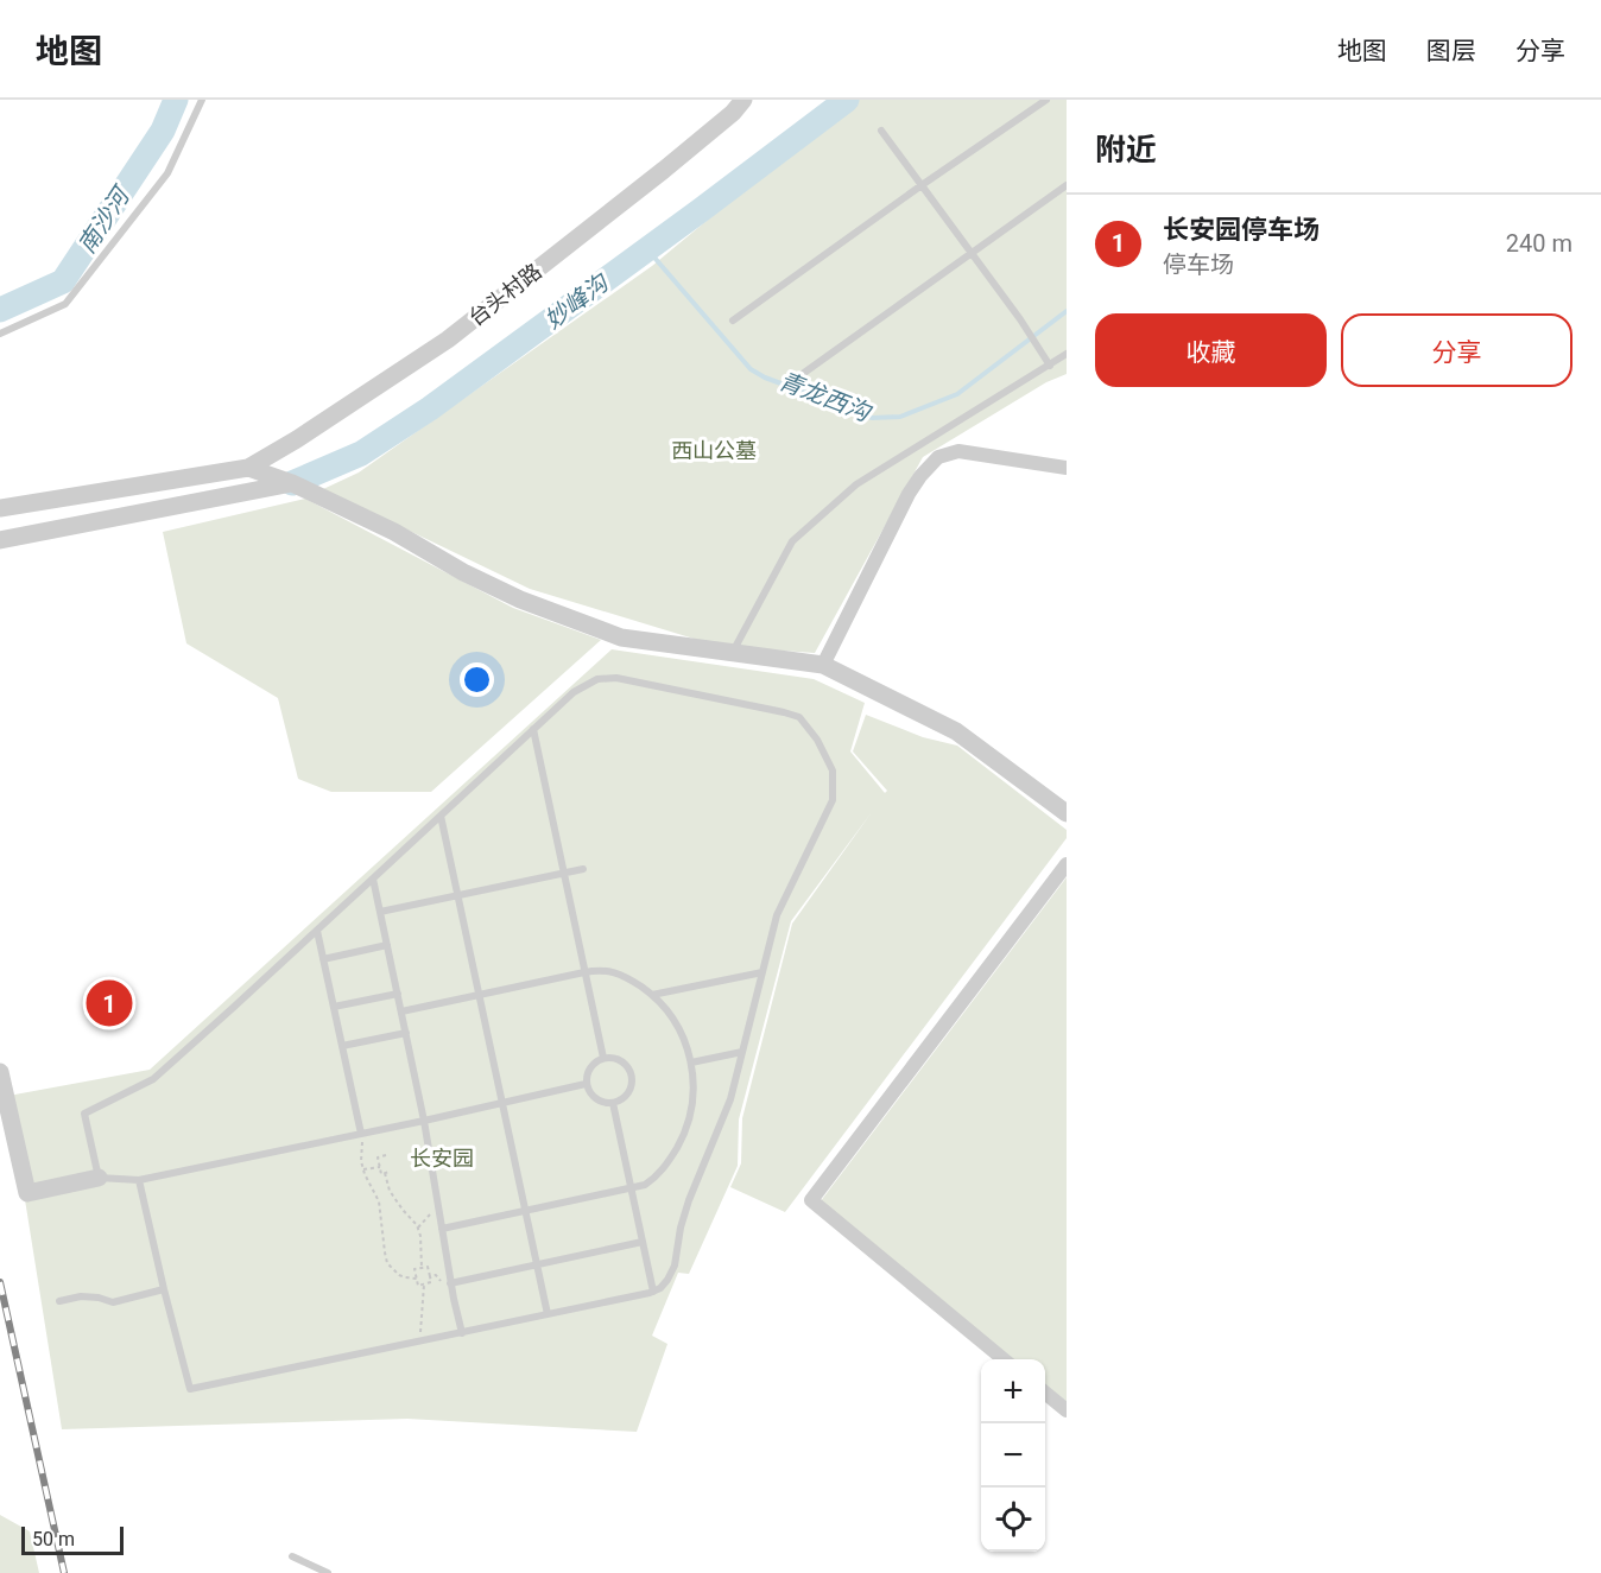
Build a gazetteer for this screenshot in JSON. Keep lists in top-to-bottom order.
{
  "streets": {
    "street": ["台头村路"]
  },
  "water": ["南沙河", "妙峰沟", "青龙西沟"],
  "parks": ["西山公墓", "长安园"],
  "scale_bar": "50 m",
  "page": {
    "header": "地图",
    "nav": ["地图", "图层", "分享"],
    "heading": "附近",
    "list": [
      {
        "mark": "1",
        "name": "长安园停车场",
        "note": "停车场",
        "value": "240 m"
      }
    ],
    "buttons": ["收藏", "分享"],
    "pins": "1",
    "map_buttons": ["+", "−"],
    "scale": "50 m"
  }
}
